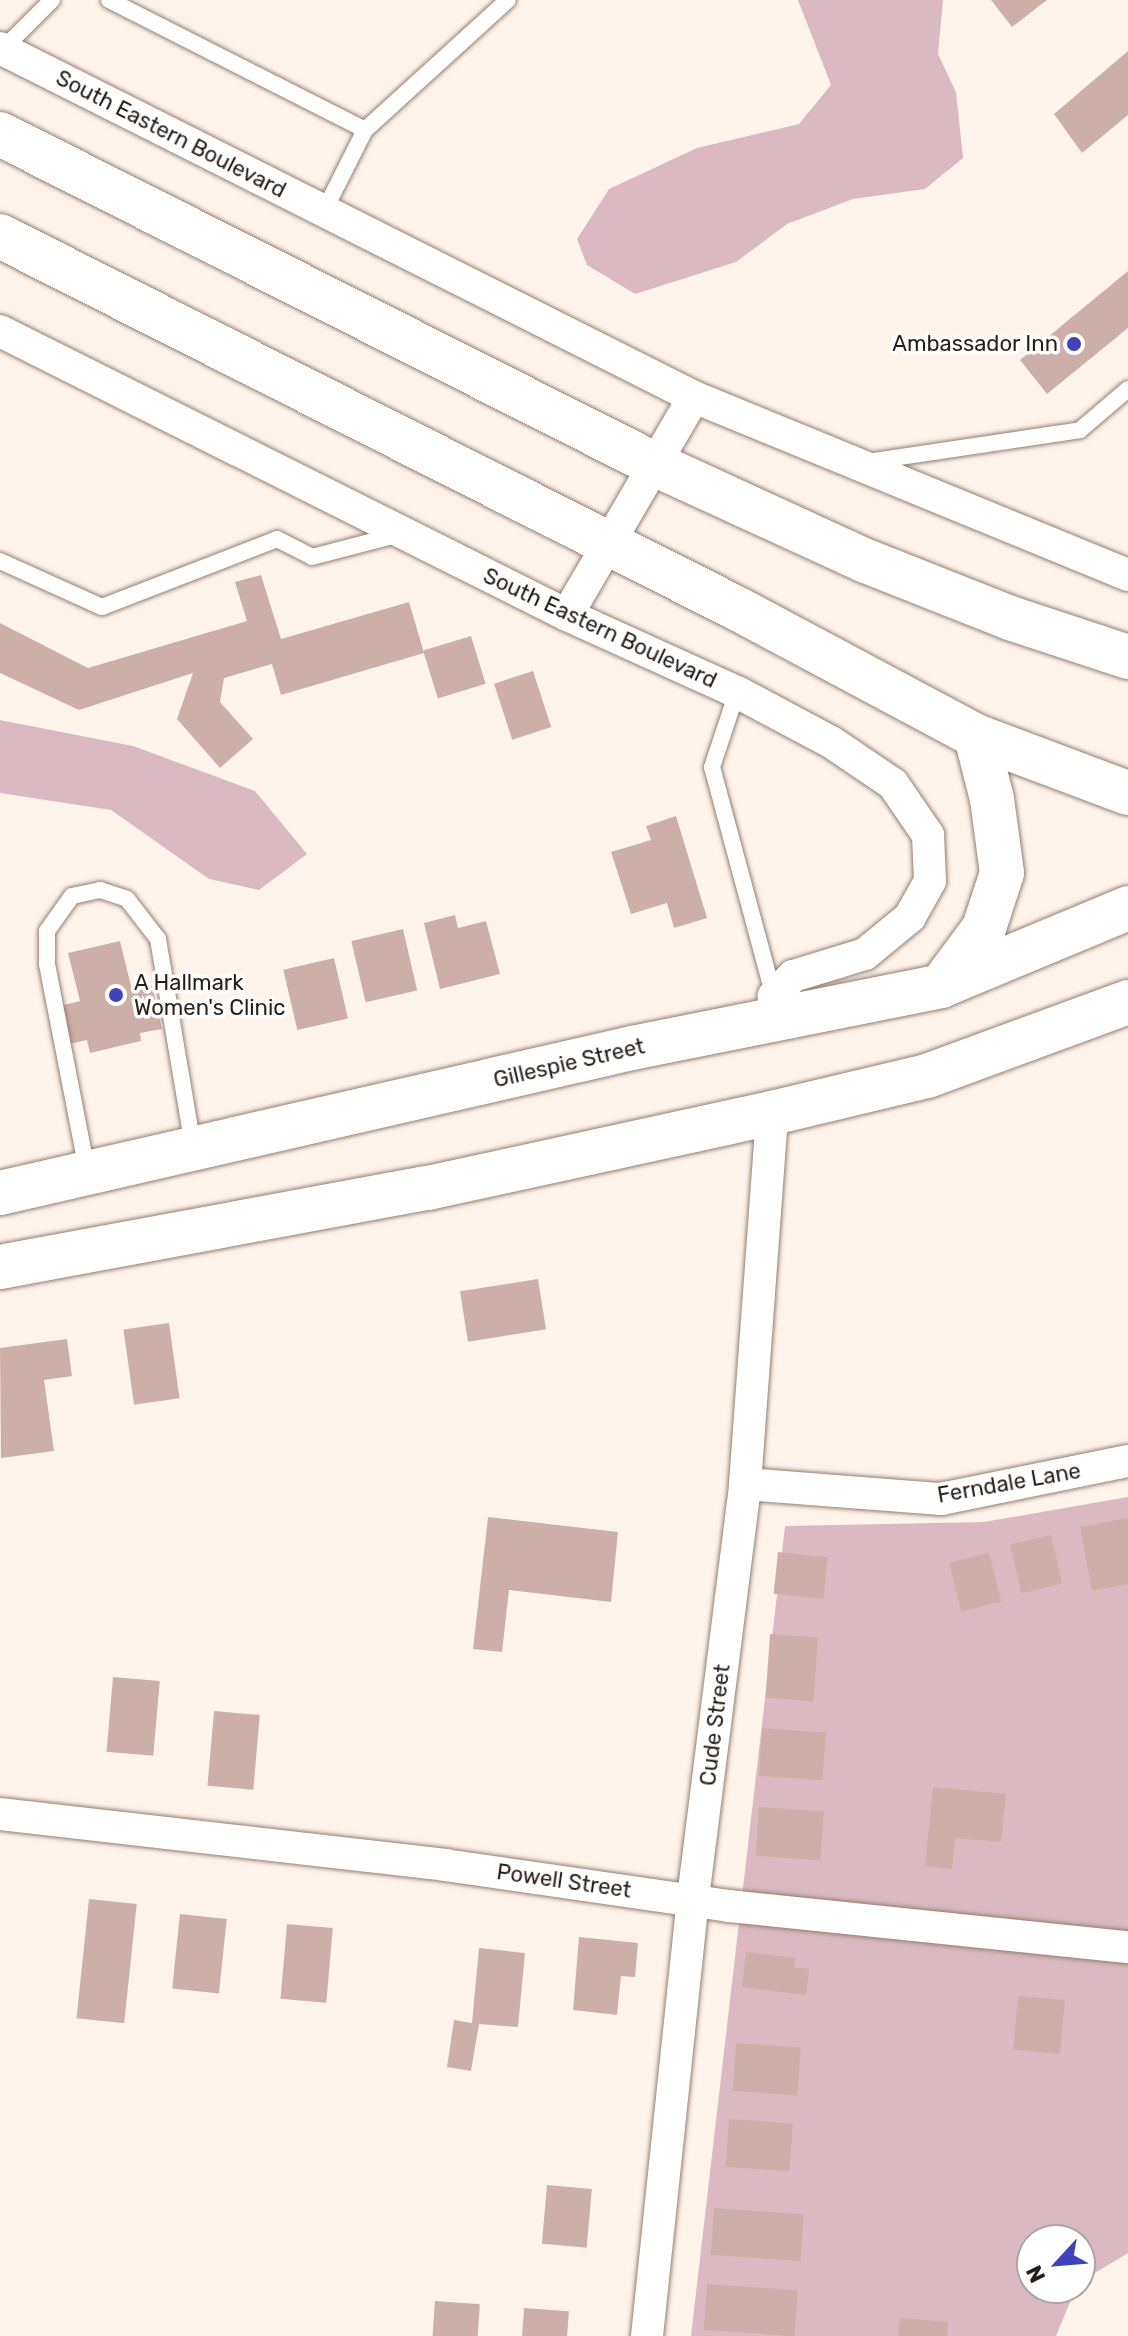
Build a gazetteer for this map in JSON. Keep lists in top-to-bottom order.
{
  "streets": {
    "main road": ["Gillespie Street"],
    "street": [
      "South Eastern Boulevard",
      "Ferndale Lane",
      "Cude Street",
      "Powell Street"
    ]
  },
  "crossings": [
    ["South Eastern Boulevard", "Gillespie Street"],
    ["Ferndale Lane", "Cude Street"],
    ["Cude Street", "Powell Street"]
  ],
  "places": ["Ambassador Inn", "A Hallmark Women's Clinic"],
  "north": "bottom left"
}
